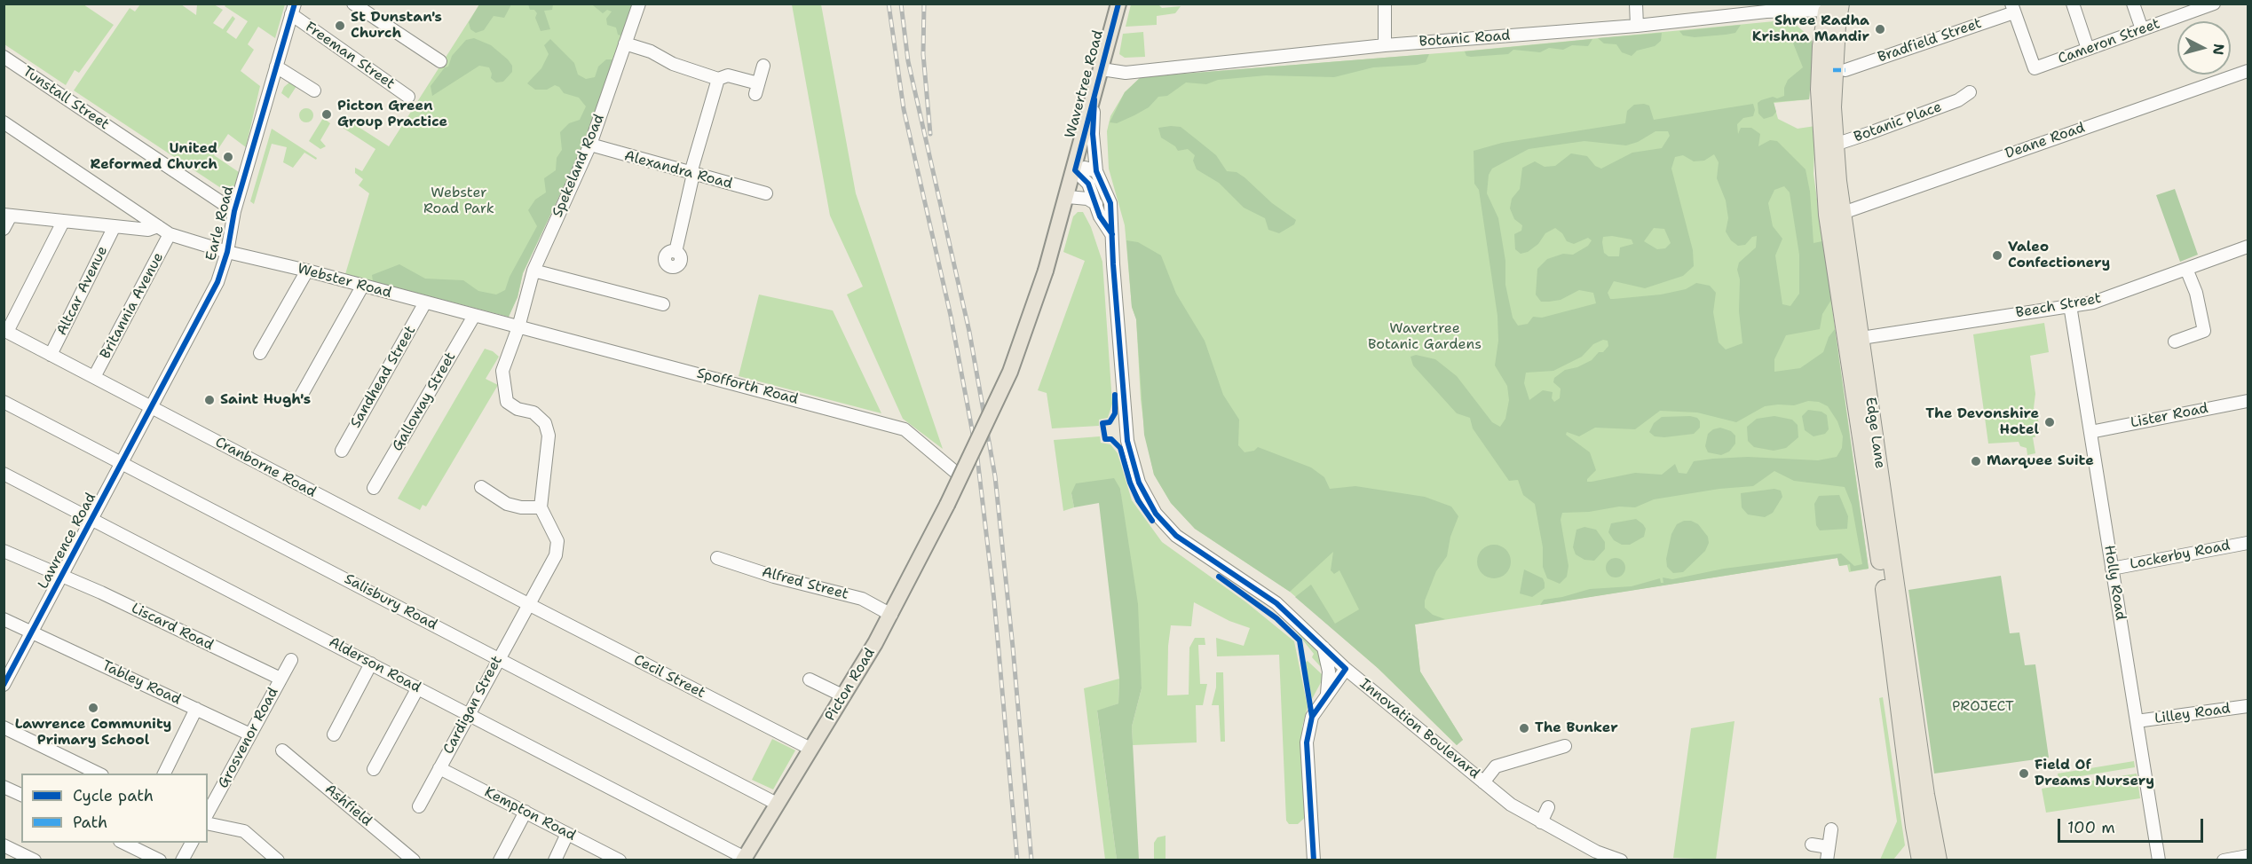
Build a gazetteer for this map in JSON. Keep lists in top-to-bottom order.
{
  "streets": {
    "highway": ["Edge Lane"],
    "main road": ["Wavertree Road", "Picton Road"],
    "street": [
      "Botanic Road",
      "Bradfield Street",
      "Cameron Street",
      "Freeman Street",
      "Tunstall Street",
      "Botanic Place",
      "Deane Road",
      "Spekeland Road",
      "Alexandra Road",
      "Earle Road",
      "Webster Road",
      "Altcar Avenue",
      "Britannia Avenue",
      "Beech Street",
      "Sandhead Street",
      "Spofforth Road",
      "Galloway Street",
      "Lister Road",
      "Cranborne Road",
      "Lawrence Road",
      "Lockerby Road",
      "Holly Road",
      "Alfred Street",
      "Salisbury Road",
      "Liscard Road",
      "Alderson Road",
      "Cecil Street",
      "Tabley Road",
      "Cardigan Street",
      "Lilley Road",
      "Innovation Boulevard",
      "Grosvenor Road",
      "Ashfield",
      "Kempton Road"
    ]
  },
  "crossings": [
    ["Botanic Road", "Wavertree Road"],
    ["Botanic Road", "Edge Lane"],
    ["Bradfield Street", "Cameron Street"],
    ["Freeman Street", "Earle Road"],
    ["Wavertree Road", "Spofforth Road"],
    ["Wavertree Road", "Picton Road"],
    ["Wavertree Road", "Innovation Boulevard"],
    ["Tunstall Street", "Earle Road"],
    ["Botanic Place", "Edge Lane"],
    ["Deane Road", "Edge Lane"],
    ["Spekeland Road", "Alexandra Road"],
    ["Spekeland Road", "Webster Road"],
    ["Spekeland Road", "Spofforth Road"],
    ["Spekeland Road", "Cardigan Street"],
    ["Earle Road", "Webster Road"],
    ["Earle Road", "Cranborne Road"],
    ["Earle Road", "Lawrence Road"],
    ["Webster Road", "Britannia Avenue"],
    ["Webster Road", "Sandhead Street"],
    ["Webster Road", "Spofforth Road"],
    ["Webster Road", "Galloway Street"],
    ["Altcar Avenue", "Cranborne Road"],
    ["Britannia Avenue", "Cranborne Road"],
    ["Beech Street", "Edge Lane"],
    ["Beech Street", "Holly Road"],
    ["Lister Road", "Holly Road"],
    ["Cranborne Road", "Lawrence Road"],
    ["Cranborne Road", "Cecil Street"],
    ["Cranborne Road", "Cardigan Street"],
    ["Lawrence Road", "Salisbury Road"],
    ["Lawrence Road", "Liscard Road"],
    ["Lawrence Road", "Alderson Road"],
    ["Lawrence Road", "Tabley Road"],
    ["Lockerby Road", "Holly Road"],
    ["Holly Road", "Lilley Road"],
    ["Alfred Street", "Picton Road"],
    ["Salisbury Road", "Picton Road"],
    ["Salisbury Road", "Cardigan Street"],
    ["Liscard Road", "Grosvenor Road"],
    ["Alderson Road", "Picton Road"],
    ["Alderson Road", "Cardigan Street"],
    ["Cecil Street", "Picton Road"],
    ["Cecil Street", "Cardigan Street"],
    ["Tabley Road", "Grosvenor Road"],
    ["Cardigan Street", "Kempton Road"]
  ],
  "parks": ["Webster Road Park", "Wavertree Botanic Gardens", "PROJECT"],
  "places": [
    "St Dunstan's Church",
    "Shree Radha Krishna Mandir",
    "Picton Green Group Practice",
    "United Reformed Church",
    "Valeo Confectionery",
    "Saint Hugh's",
    "The Devonshire Hotel",
    "Marquee Suite",
    "Lawrence Community Primary School",
    "The Bunker",
    "Field Of Dreams Nursery"
  ],
  "legend": ["Cycle path", "Path"],
  "scale_bar": "100 m",
  "north": "right"
}
